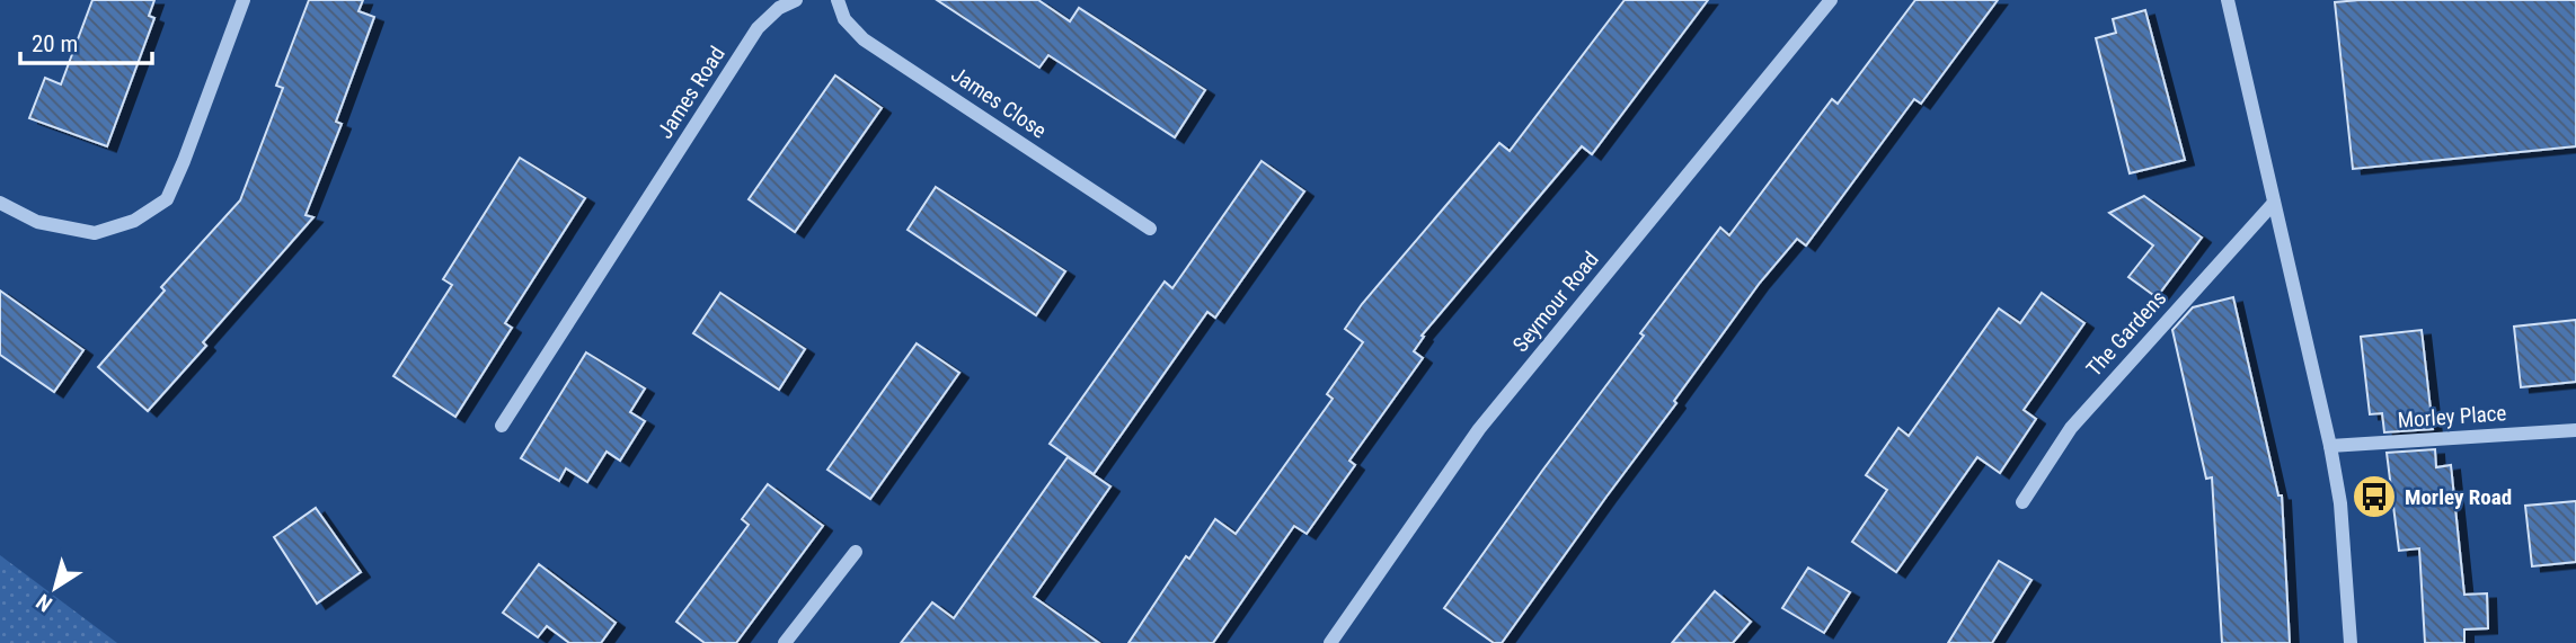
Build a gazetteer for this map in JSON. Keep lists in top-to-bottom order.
{
  "streets": {
    "street": [
      "James Road",
      "James Close",
      "Seymour Road",
      "The Gardens",
      "Morley Place"
    ]
  },
  "places": {
    "bus stop": ["Morley Road"]
  },
  "scale_bar": "20 m",
  "north": "bottom left"
}
